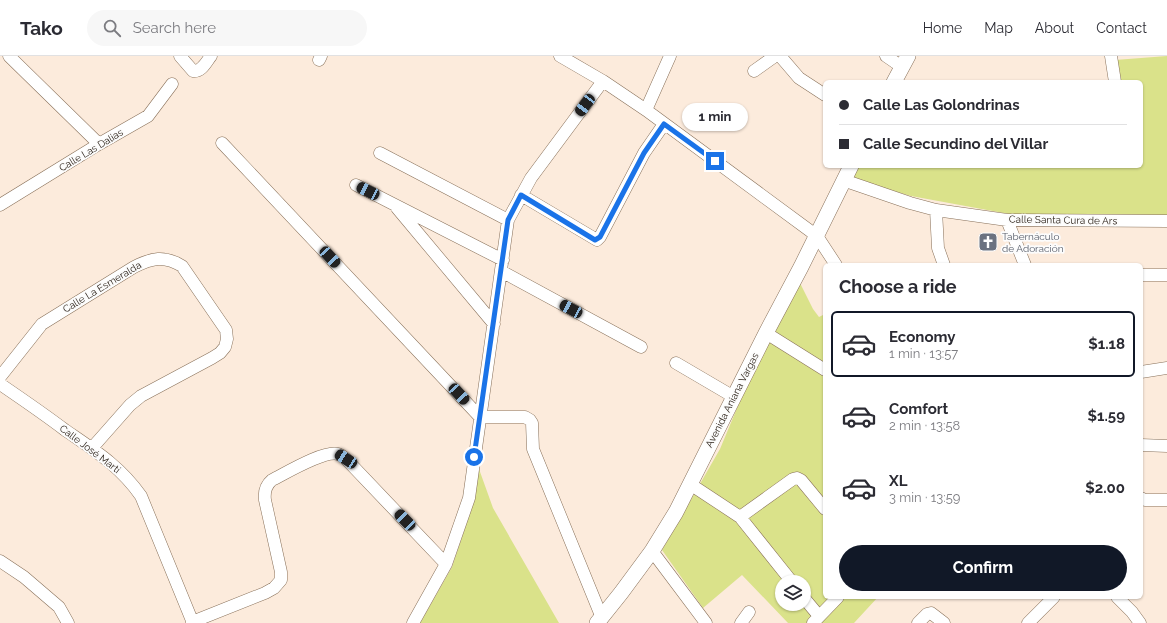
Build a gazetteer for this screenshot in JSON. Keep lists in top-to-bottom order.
{
  "streets": {
    "main road": ["Avenida Aniana Vargas"],
    "street": [
      "Calle Las Dalias",
      "Calle Santa Cura de Ars",
      "Calle La Esmeralda",
      "Calle José Martí"
    ]
  },
  "crossings": [
    ["Calle Santa Cura de Ars", "Avenida Aniana Vargas"],
    ["Calle La Esmeralda", "Calle José Martí"]
  ],
  "places": {
    "church": ["Tabernáculo de Adoración"]
  },
  "page": {
    "header": "Tako",
    "search": "Search here",
    "nav": [
      "Home",
      "Map",
      "About",
      "Contact"
    ],
    "banner": ["Calle Las Golondrinas", "Calle Secundino del Villar"],
    "bubble": "1 min",
    "heading": "Choose a ride",
    "list": [
      {
        "name": "Economy",
        "note": "1 min · 13:57",
        "value": "$1.18"
      },
      {
        "name": "Comfort",
        "note": "2 min · 13:58",
        "value": "$1.59"
      },
      {
        "name": "XL",
        "note": "3 min · 13:59",
        "value": "$2.00"
      }
    ],
    "buttons": "Confirm"
  }
}
